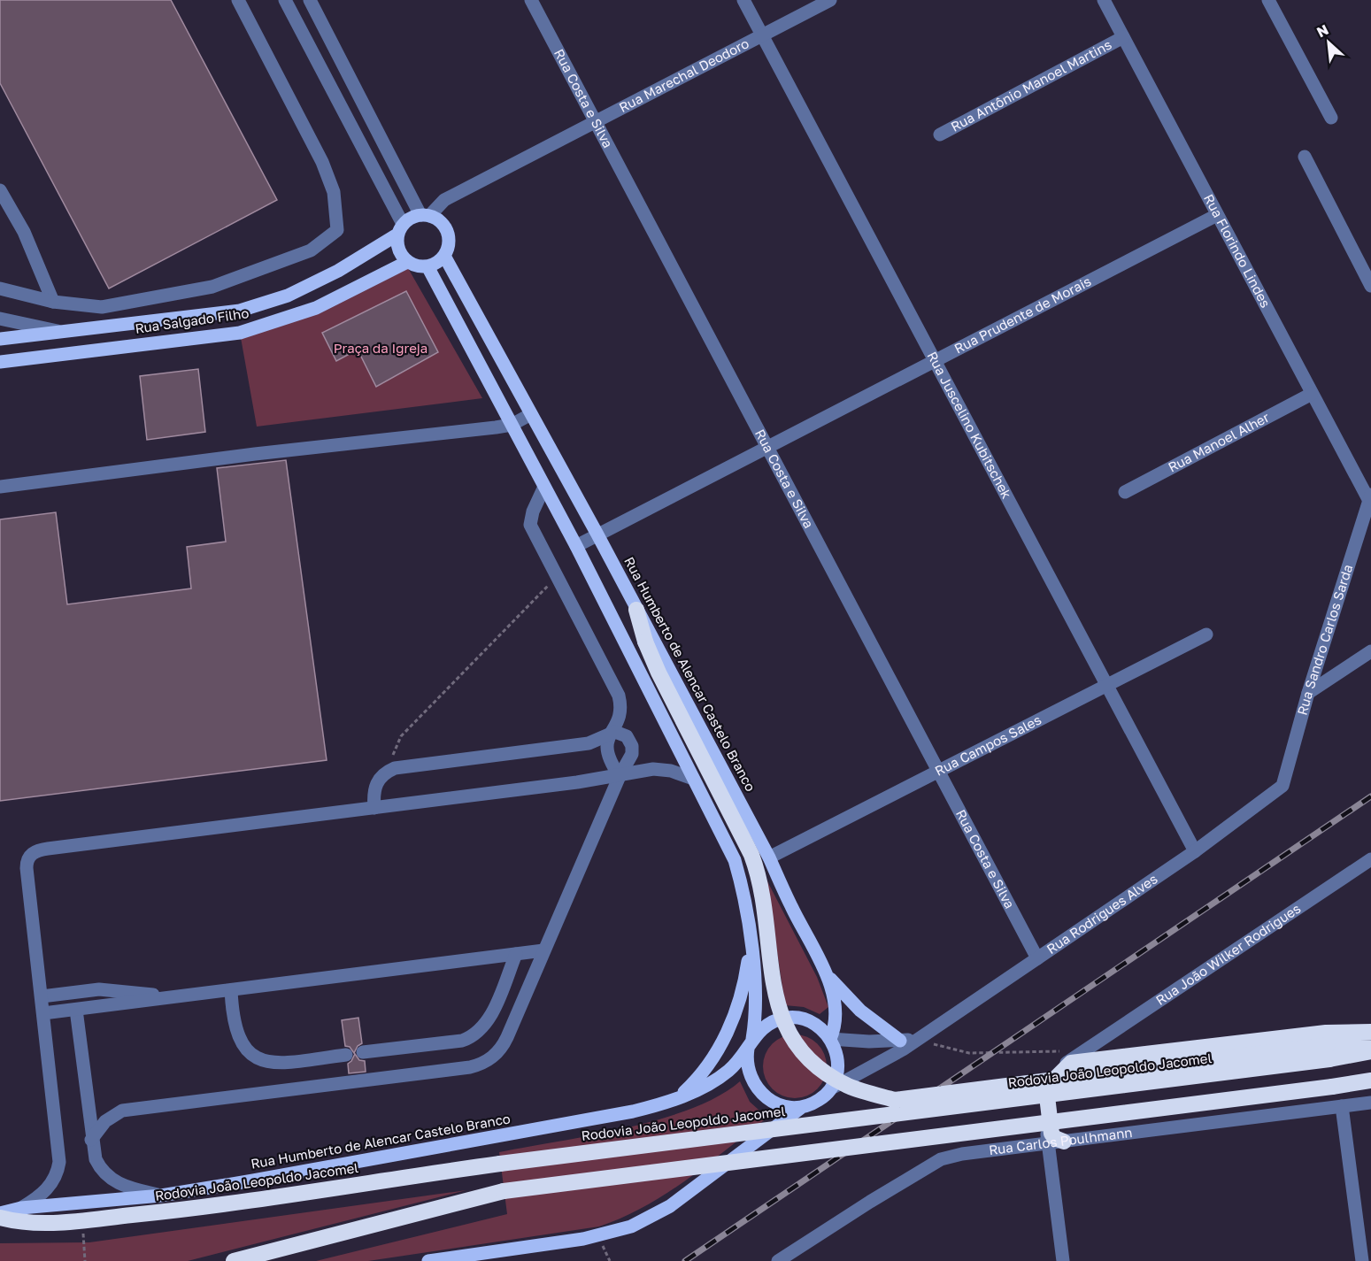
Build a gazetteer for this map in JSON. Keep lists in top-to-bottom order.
{
  "streets": {
    "highway": ["Rodovia João Leopoldo Jacomel"],
    "main road": ["Rua Salgado Filho", "Rua Humberto de Alencar Castelo Branco"],
    "street": [
      "Rua Marechal Deodoro",
      "Rua Antônio Manoel Martins",
      "Rua Costa e Silva",
      "Rua Florindo Lindes",
      "Rua Prudente de Morais",
      "Rua Juscelino Kubitschek",
      "Rua Manoel Alher",
      "Rua Sandro Carlos Sarda",
      "Rua Campos Sales",
      "Rua Rodrigues Alves",
      "Rua João Wilker Rodrigues",
      "Rua Carlos Poulhmann"
    ]
  },
  "crossings": [
    ["Rua Marechal Deodoro", "Rua Costa e Silva"],
    ["Rua Marechal Deodoro", "Rua Salgado Filho"],
    ["Rua Marechal Deodoro", "Rua Juscelino Kubitschek"],
    ["Rua Marechal Deodoro", "Rua Humberto de Alencar Castelo Branco"],
    ["Rua Antônio Manoel Martins", "Rua Florindo Lindes"],
    ["Rua Costa e Silva", "Rua Prudente de Morais"],
    ["Rua Costa e Silva", "Rua Campos Sales"],
    ["Rua Costa e Silva", "Rua Rodrigues Alves"],
    ["Rua Florindo Lindes", "Rua Prudente de Morais"],
    ["Rua Florindo Lindes", "Rua Manoel Alher"],
    ["Rua Florindo Lindes", "Rua Sandro Carlos Sarda"],
    ["Rua Prudente de Morais", "Rua Juscelino Kubitschek"],
    ["Rua Prudente de Morais", "Rua Humberto de Alencar Castelo Branco"],
    ["Rua Salgado Filho", "Rua Humberto de Alencar Castelo Branco"],
    ["Rua Juscelino Kubitschek", "Rua Campos Sales"],
    ["Rua Juscelino Kubitschek", "Rua Rodrigues Alves"],
    ["Rua Sandro Carlos Sarda", "Rua Rodrigues Alves"],
    ["Rua Humberto de Alencar Castelo Branco", "Rua Campos Sales"],
    ["Rua Humberto de Alencar Castelo Branco", "Rua Rodrigues Alves"],
    ["Rua João Wilker Rodrigues", "Rua Carlos Poulhmann"]
  ],
  "parks": ["Praça da Igreja"],
  "north": "top left"
}
